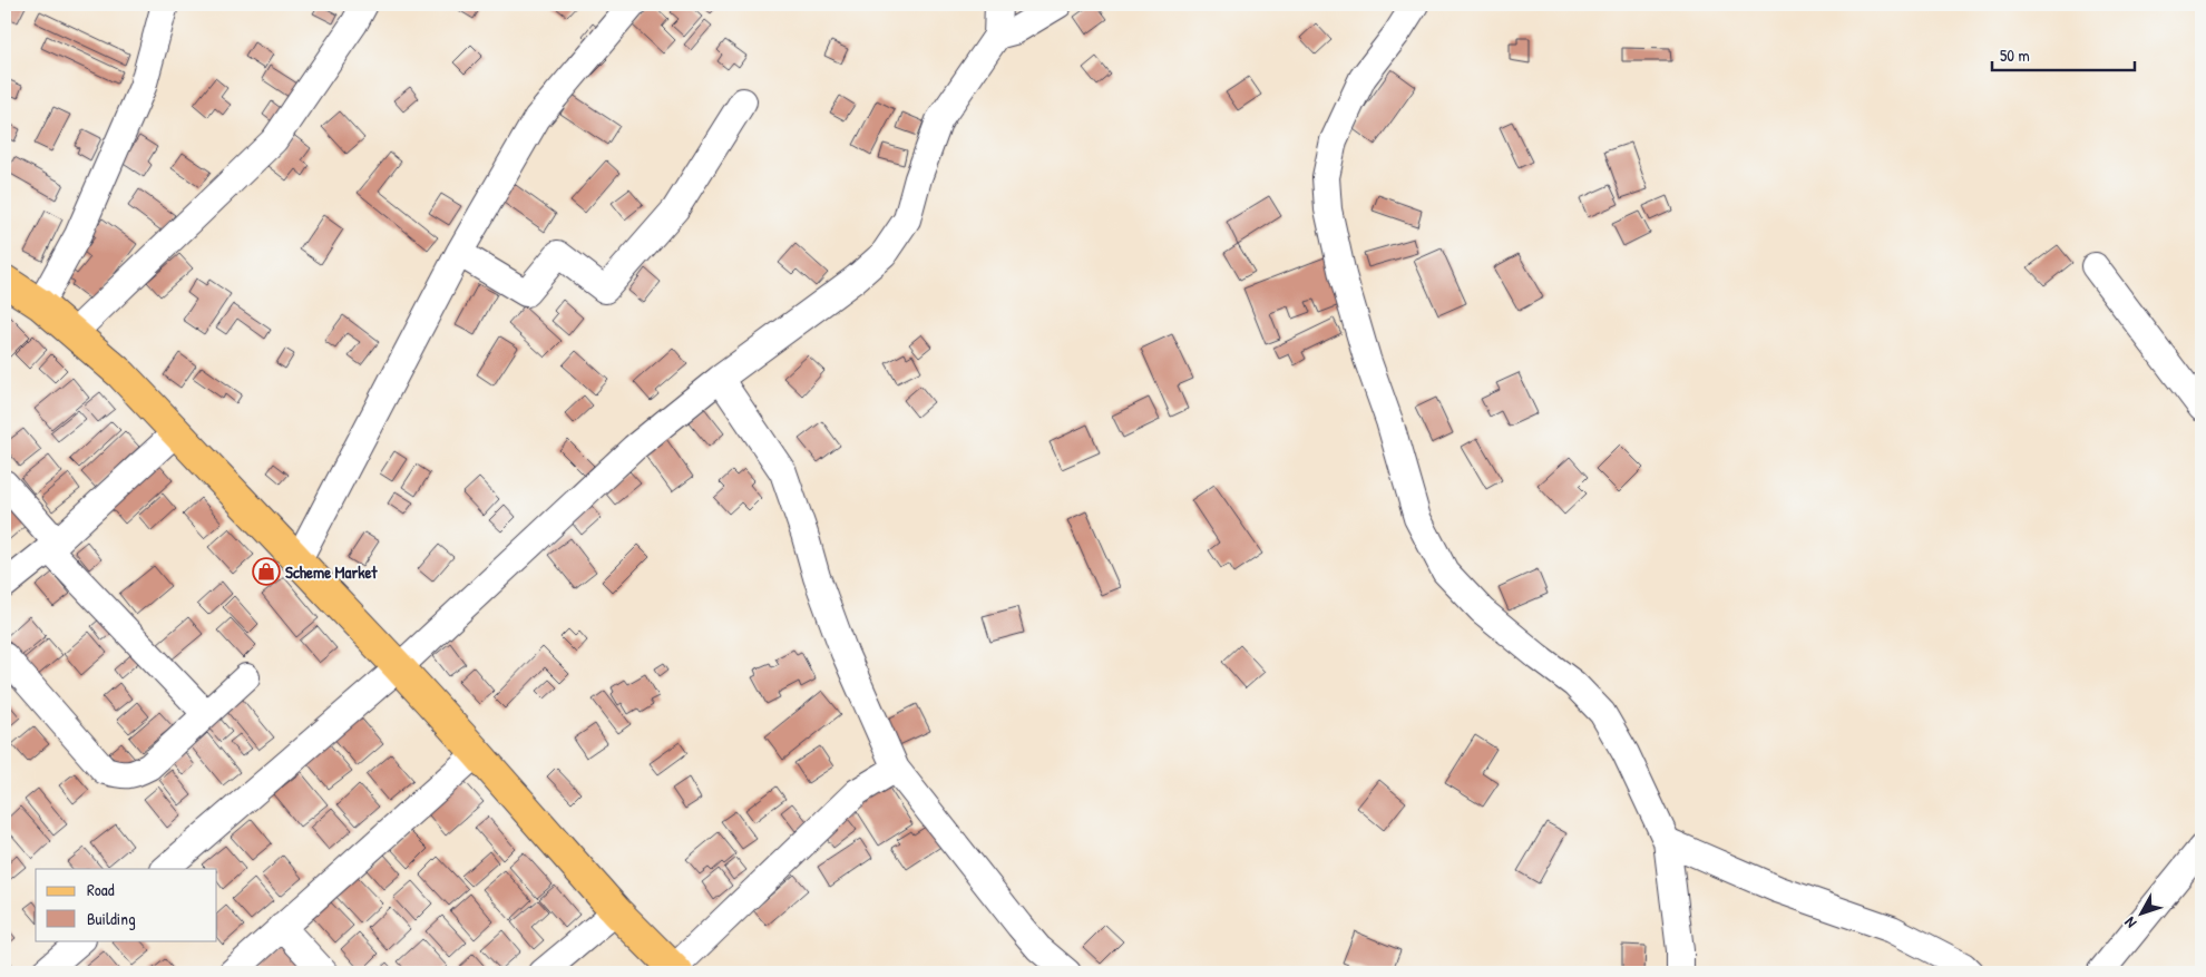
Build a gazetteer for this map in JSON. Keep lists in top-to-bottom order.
{
  "places": {
    "shop": ["Scheme Market"]
  },
  "legend": ["Road", "Building"],
  "scale_bar": "50 m",
  "north": "bottom left"
}
